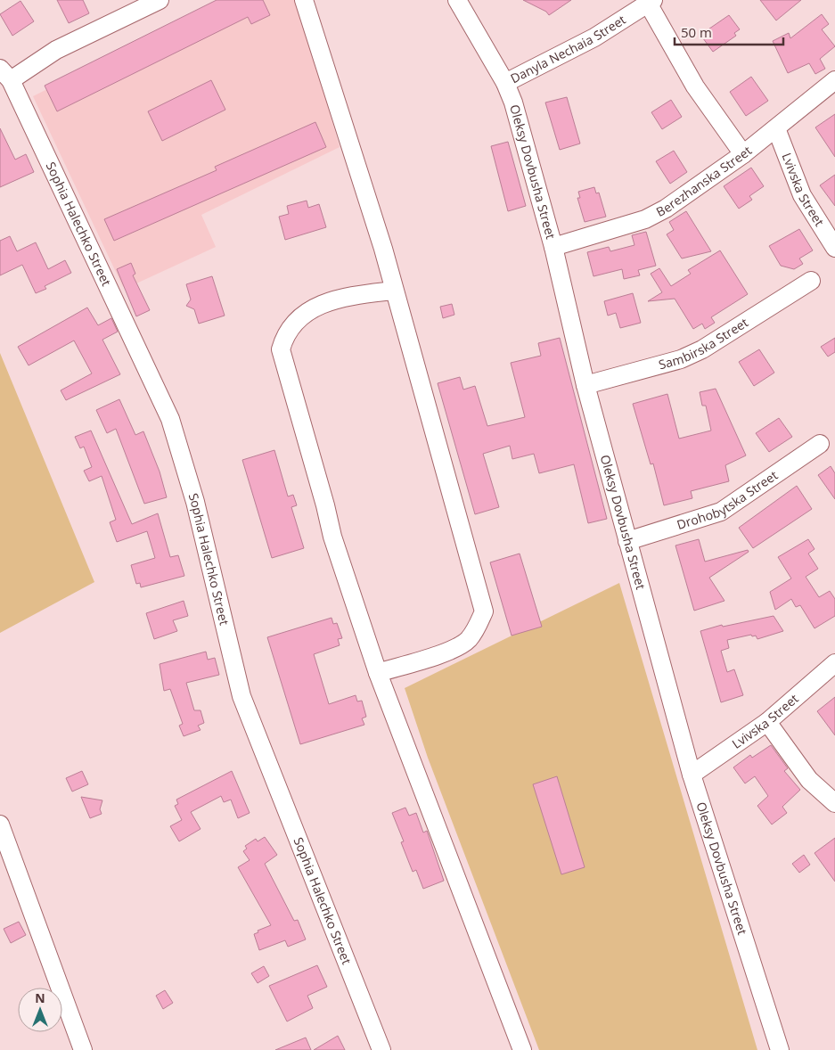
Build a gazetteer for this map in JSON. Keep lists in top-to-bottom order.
{
  "streets": {
    "street": [
      "Danyla Nechaia Street",
      "Oleksy Dovbusha Street",
      "Berezhanska Street",
      "Lvivska Street",
      "Sophia Halechko Street",
      "Sambirska Street",
      "Drohobytska Street"
    ]
  },
  "crossings": [
    ["Danyla Nechaia Street", "Oleksy Dovbusha Street"],
    ["Oleksy Dovbusha Street", "Berezhanska Street"],
    ["Oleksy Dovbusha Street", "Lvivska Street"],
    ["Oleksy Dovbusha Street", "Sambirska Street"],
    ["Oleksy Dovbusha Street", "Drohobytska Street"],
    ["Berezhanska Street", "Lvivska Street"]
  ],
  "scale_bar": "50 m",
  "north": "top"
}
